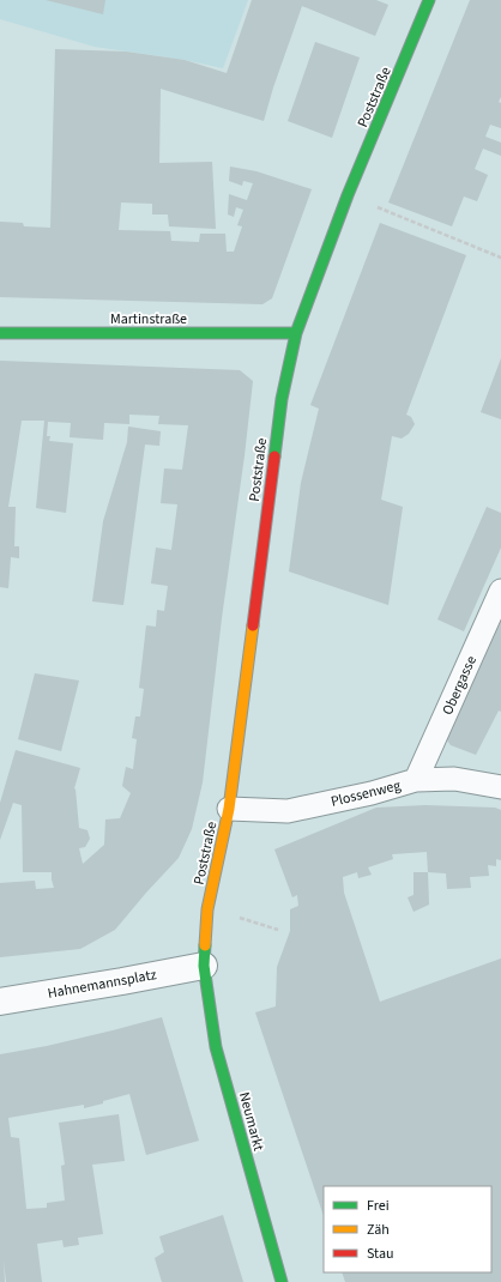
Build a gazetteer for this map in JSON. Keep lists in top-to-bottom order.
{
  "streets": {
    "main road": ["Poststraße", "Martinstraße", "Neumarkt"],
    "street": ["Hahnemannsplatz"],
    "lane": ["Obergasse", "Plossenweg"]
  },
  "crossings": [
    ["Poststraße", "Martinstraße"],
    ["Poststraße", "Plossenweg"],
    ["Poststraße", "Hahnemannsplatz"],
    ["Poststraße", "Neumarkt"],
    ["Obergasse", "Plossenweg"],
    ["Hahnemannsplatz", "Neumarkt"]
  ],
  "legend": ["Frei", "Zäh", "Stau"]
}
